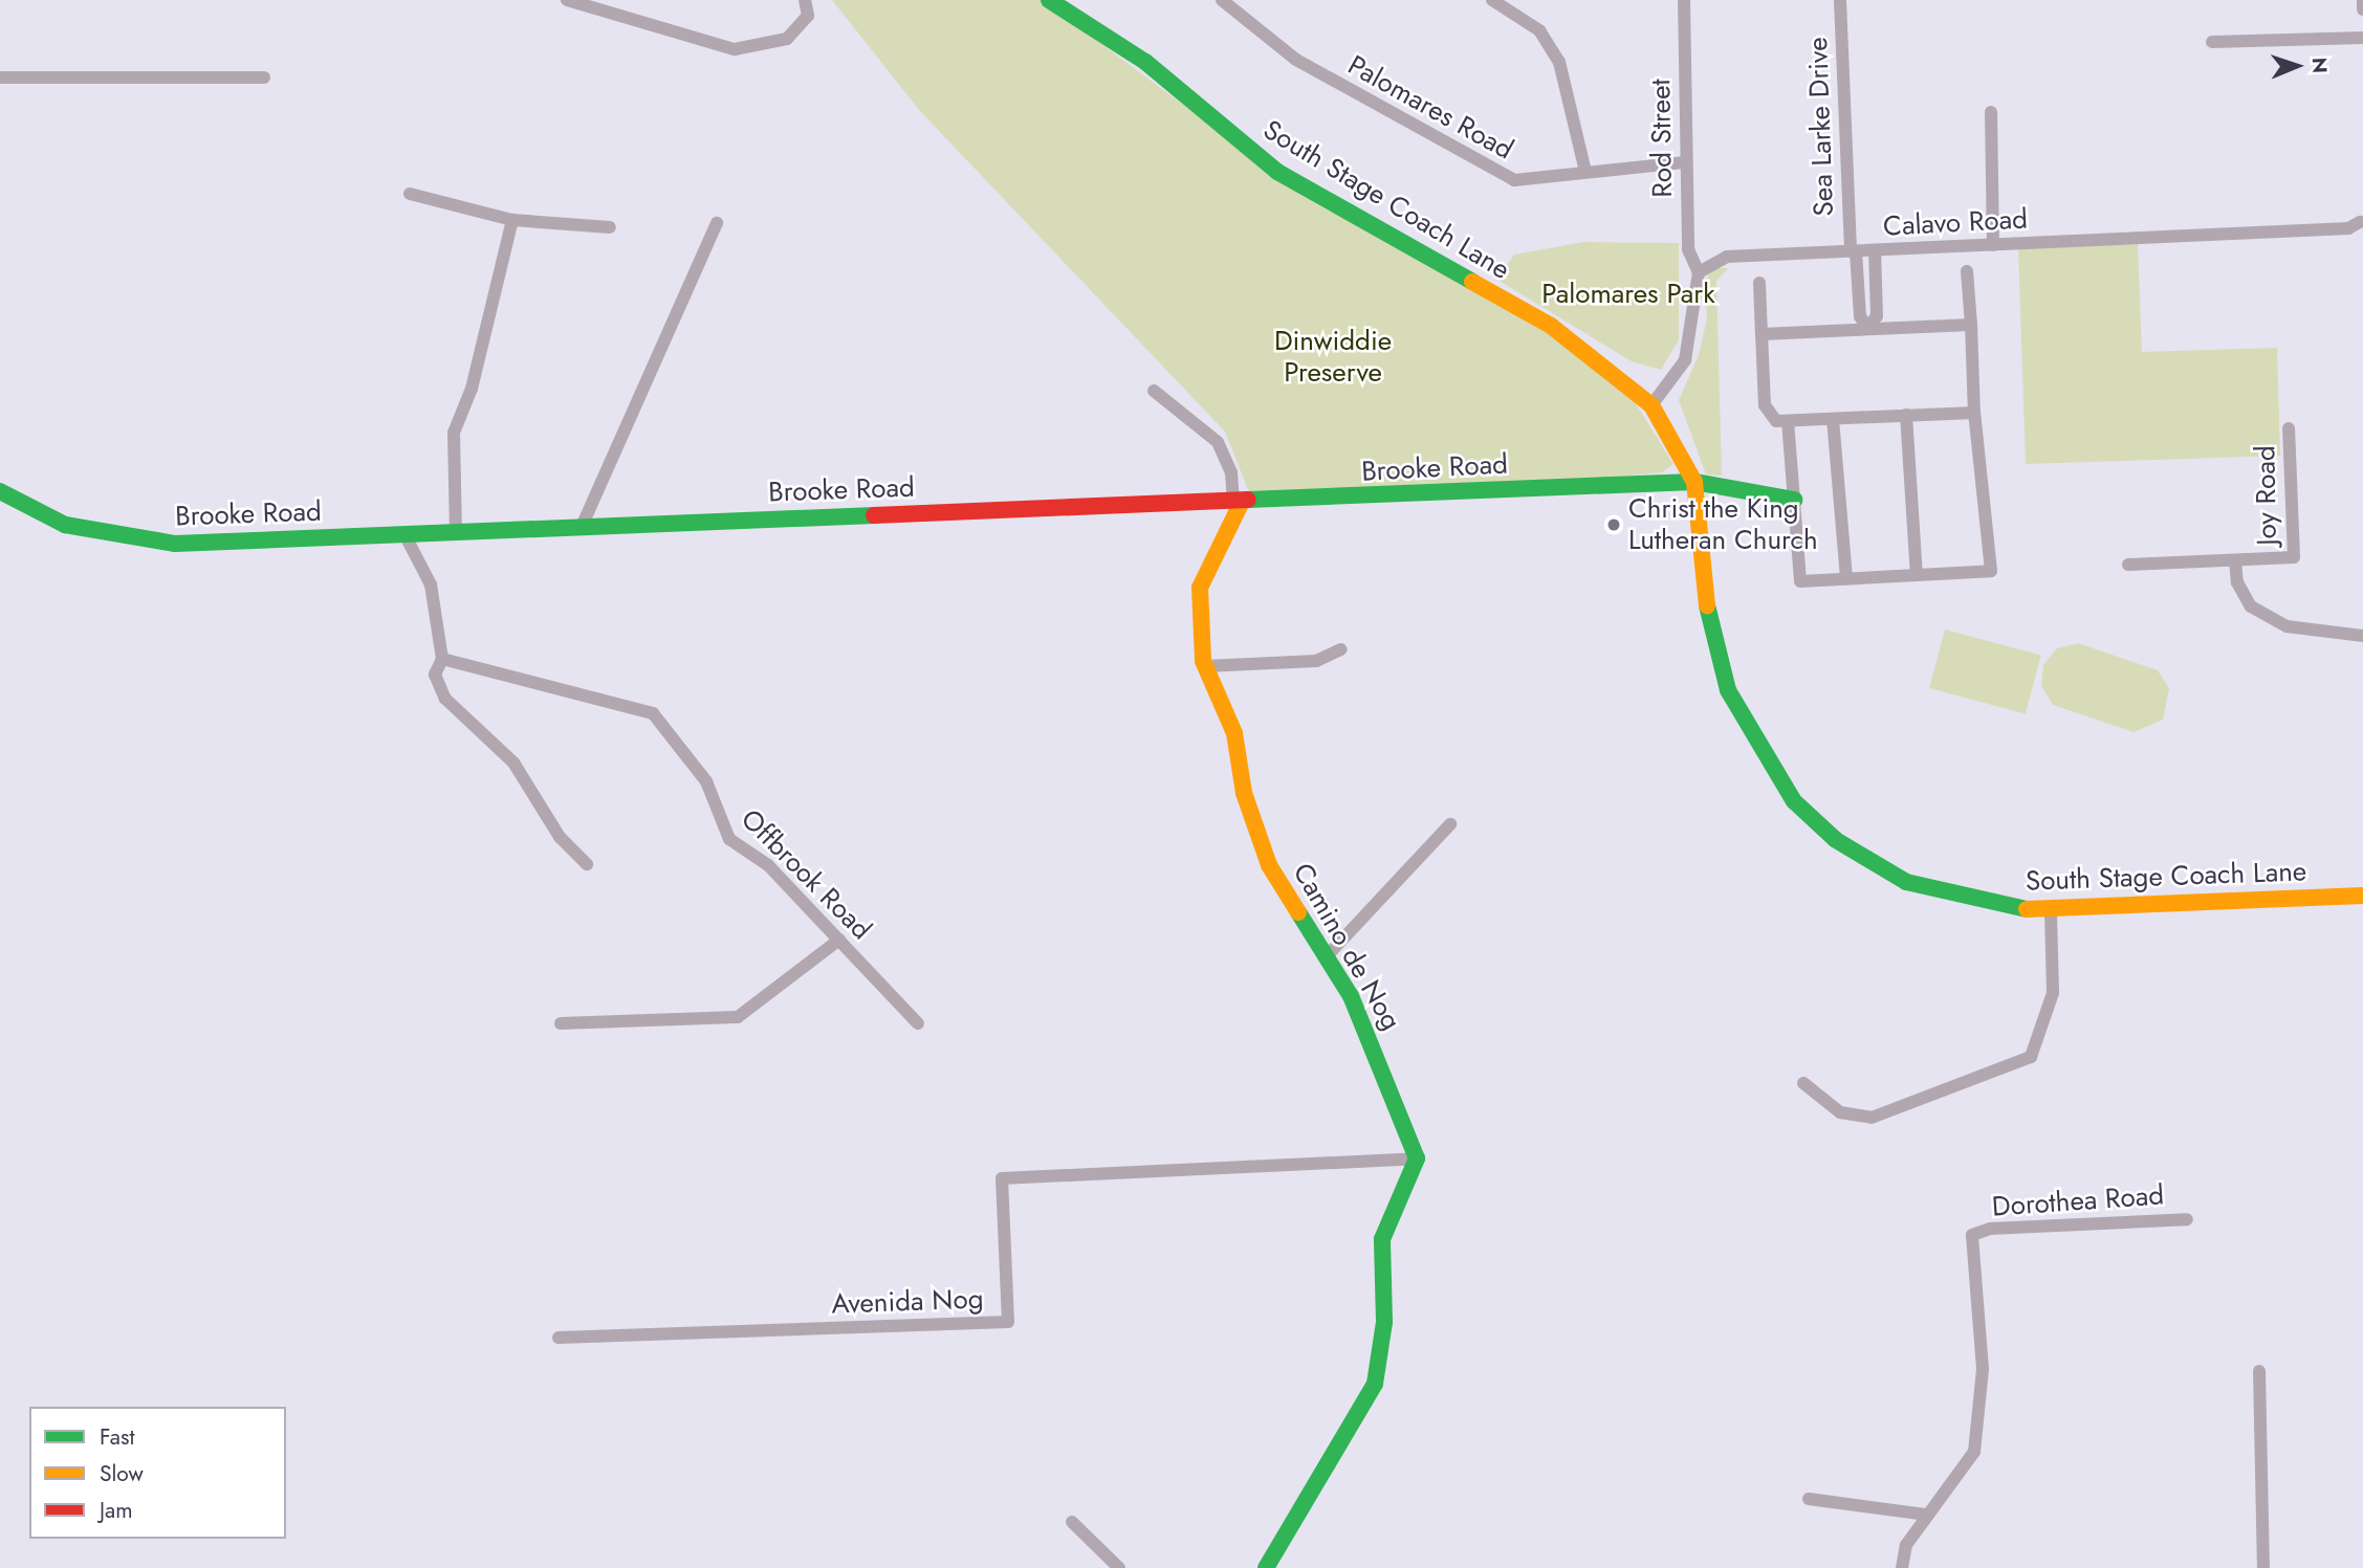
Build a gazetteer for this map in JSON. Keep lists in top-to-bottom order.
{
  "streets": {
    "street": [
      "Palomares Road",
      "Sea Larke Drive",
      "Rod Street",
      "South Stage Coach Lane",
      "Calavo Road",
      "Brooke Road",
      "Joy Road",
      "Offbrook Road",
      "Camino de Nog",
      "Dorothea Road",
      "Avenida Nog"
    ]
  },
  "crossings": [
    ["Palomares Road", "Rod Street"],
    ["Sea Larke Drive", "Calavo Road"],
    ["Rod Street", "Calavo Road"],
    ["South Stage Coach Lane", "Brooke Road"],
    ["Brooke Road", "Camino de Nog"],
    ["Camino de Nog", "Avenida Nog"]
  ],
  "parks": ["Palomares Park", "Dinwiddie Preserve"],
  "places": ["Christ the King Lutheran Church"],
  "legend": ["Fast", "Slow", "Jam"],
  "north": "right"
}
